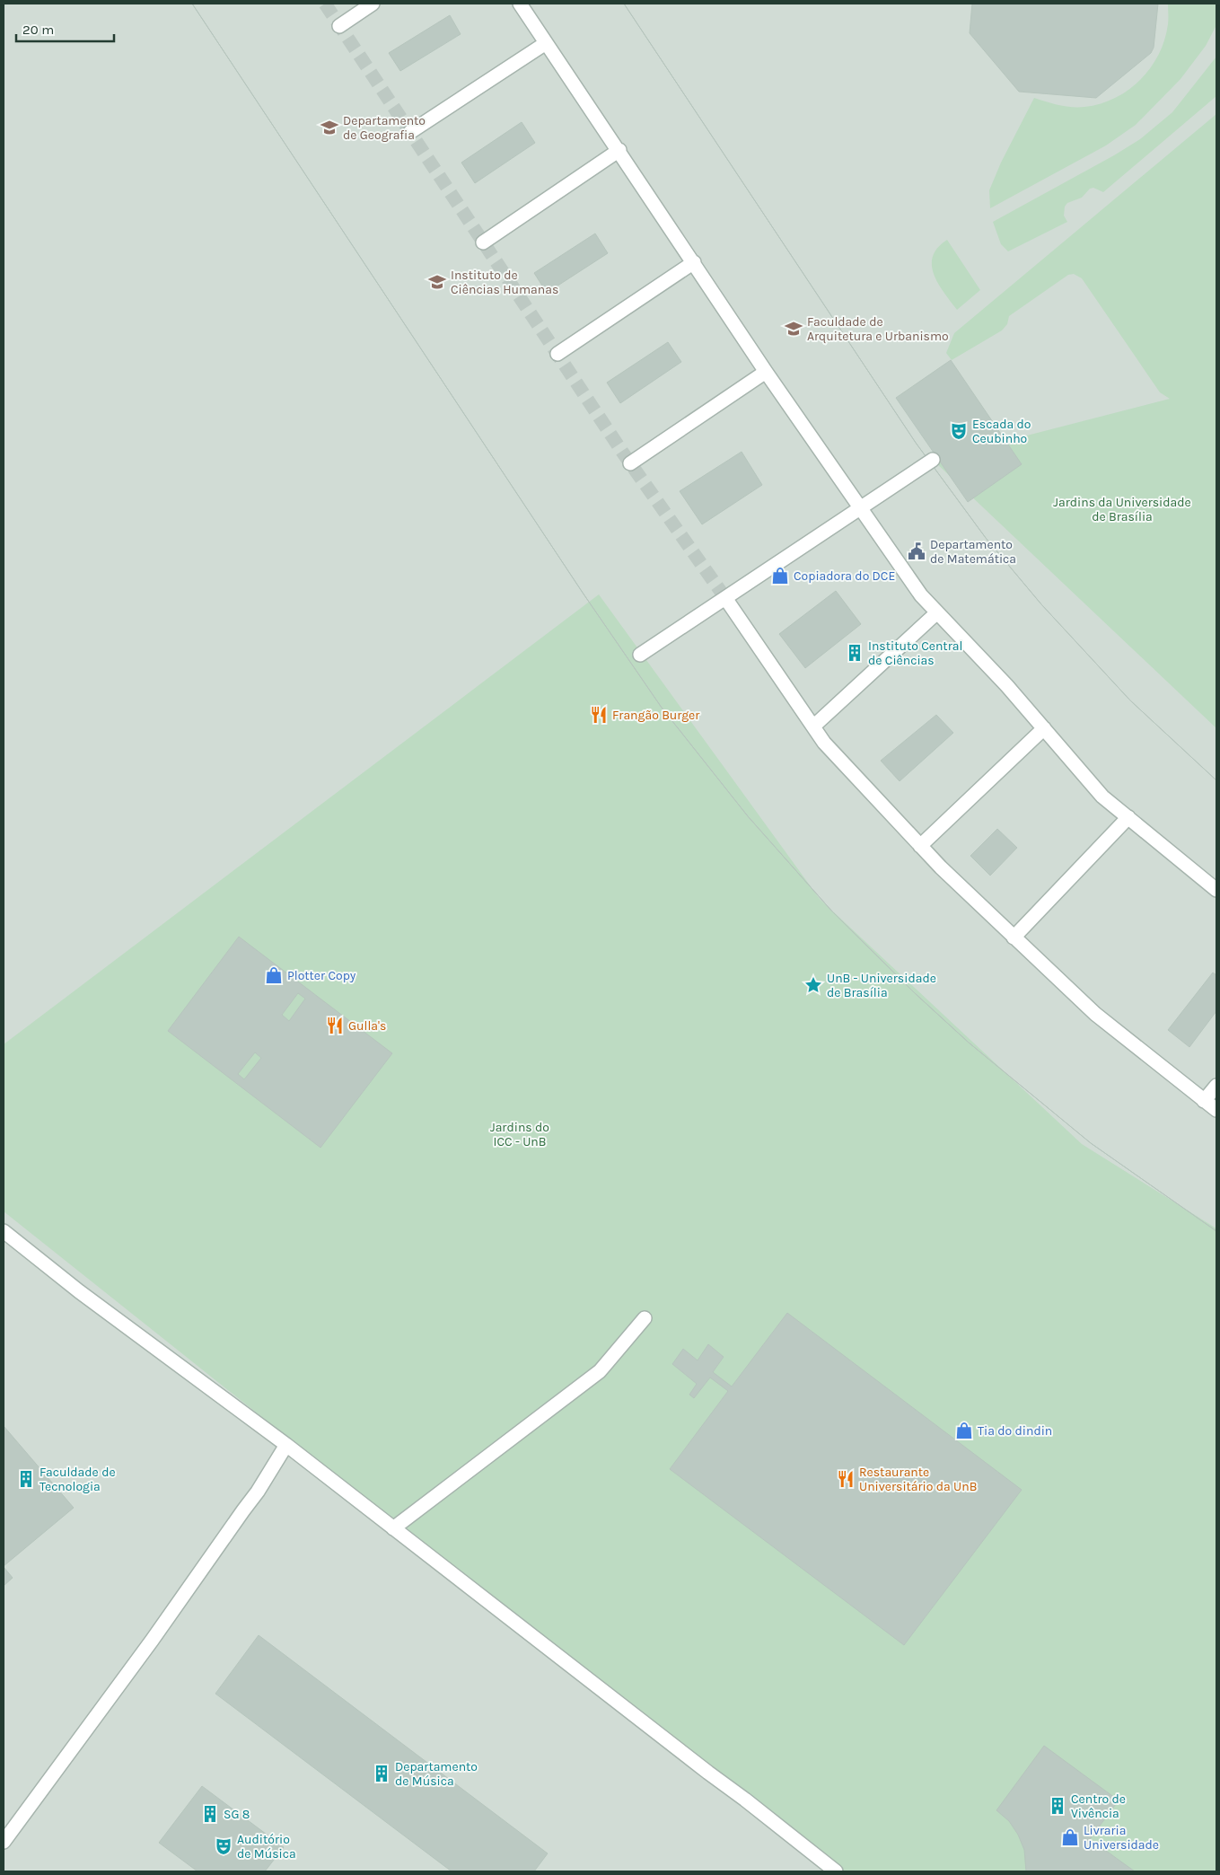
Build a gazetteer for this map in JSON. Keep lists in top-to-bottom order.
{
  "parks": ["Jardins da Universidade de Brasília", "Jardins do ICC - UnB"],
  "places": {
    "school or university": ["Departamento de Geografia", "Instituto de Ciências Humanas", "Faculdade de Arquitetura e Urbanismo"],
    "theatre": ["Escada do Ceubinho", "Auditório de Música"],
    "public building": ["Departamento de Matemática"],
    "shop": [
      "Copiadora do DCE",
      "Plotter Copy",
      "Tia do dindin",
      "Livraria Universidade"
    ],
    "building": [
      "Instituto Central de Ciências",
      "Faculdade de Tecnologia",
      "Departamento de Música",
      "Centro de Vivência",
      "SG 8"
    ],
    "restaurant": ["Frangão Burger", "Gulla's", "Restaurante Universitário da UnB"],
    "place": ["UnB - Universidade de Brasília"]
  },
  "scale_bar": "20 m"
}
